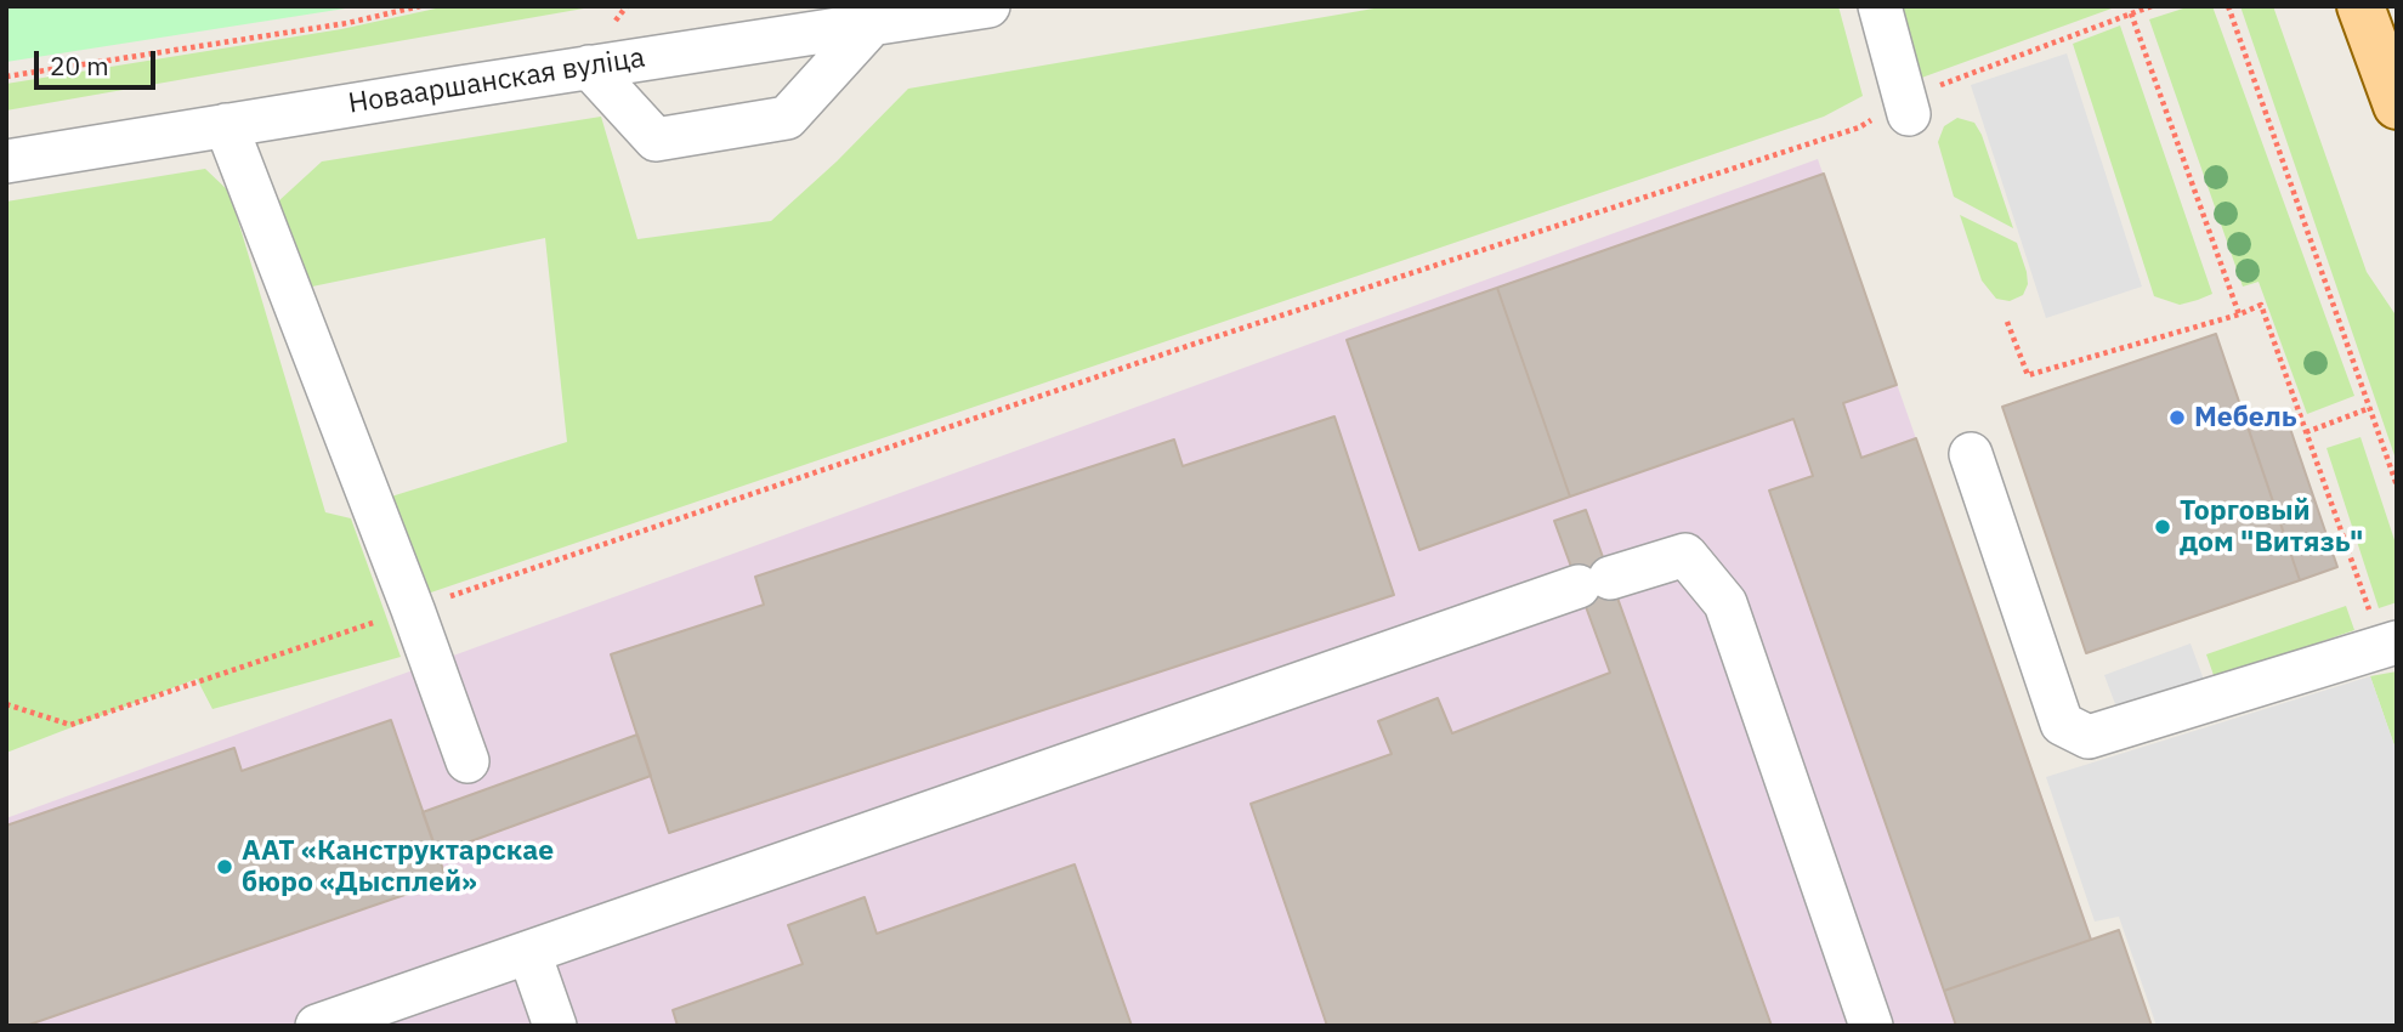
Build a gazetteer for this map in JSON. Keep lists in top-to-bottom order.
{
  "streets": {
    "street": ["Новааршанская вуліца"]
  },
  "places": ["Мебель", "Торговый дом \"Витязь\"", "ААТ «Канструктарскае бюро «Дысплей»"],
  "scale_bar": "20 m"
}
